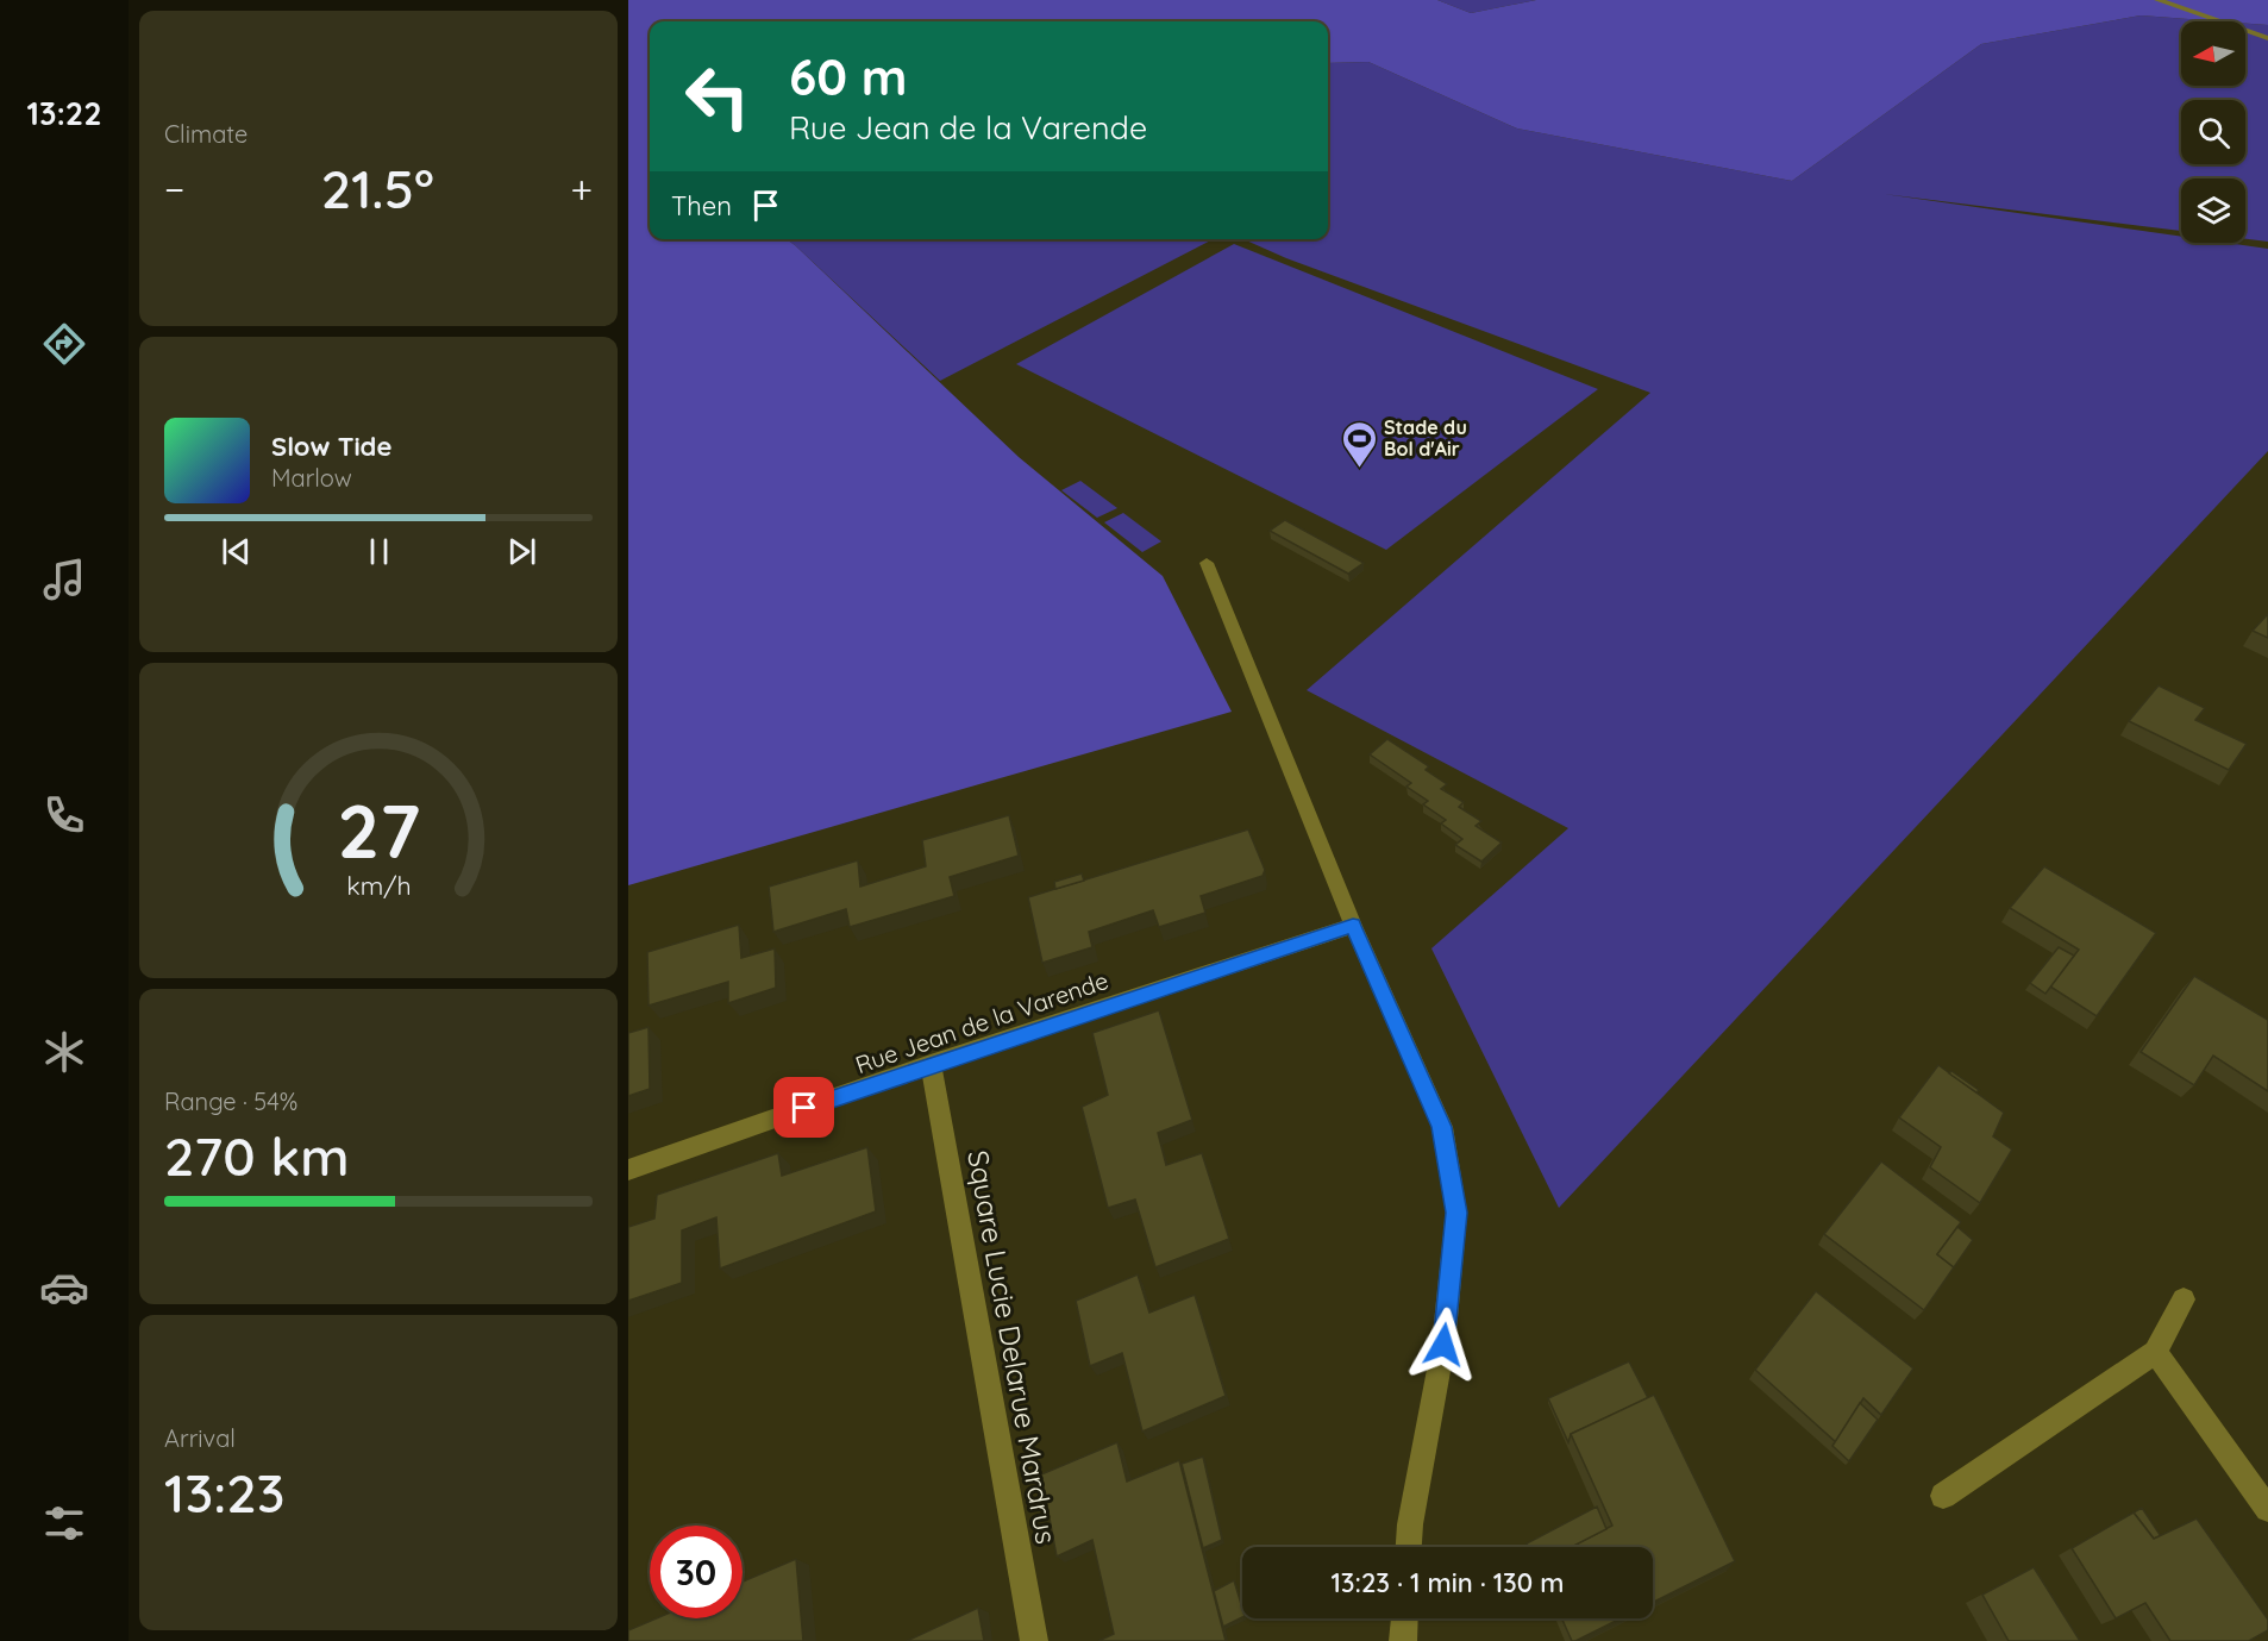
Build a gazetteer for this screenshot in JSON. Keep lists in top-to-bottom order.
{
  "streets": {
    "street": ["Rue Jean de la Varende", "Square Lucie Delarue Mardrus"]
  },
  "crossings": [
    ["Rue Jean de la Varende", "Square Lucie Delarue Mardrus"]
  ],
  "places": {
    "sports": ["Stade du Bol d'Air"]
  },
  "north": "left",
  "page": {
    "tabs": "13:22",
    "tile": [
      "Climate",
      ["Range · 54%", "270 km"],
      ["Arrival", "13:23"]
    ],
    "turn": ["60 m", "Rue Jean de la Varende"],
    "heat": ["−", "21.5°", "+"],
    "then": "Then",
    "song": ["Slow Tide", "Marlow"],
    "limit": "30",
    "trip": "13:23 · 1 min · 130 m",
    "gauge": ["27", "km/h"]
  }
}
